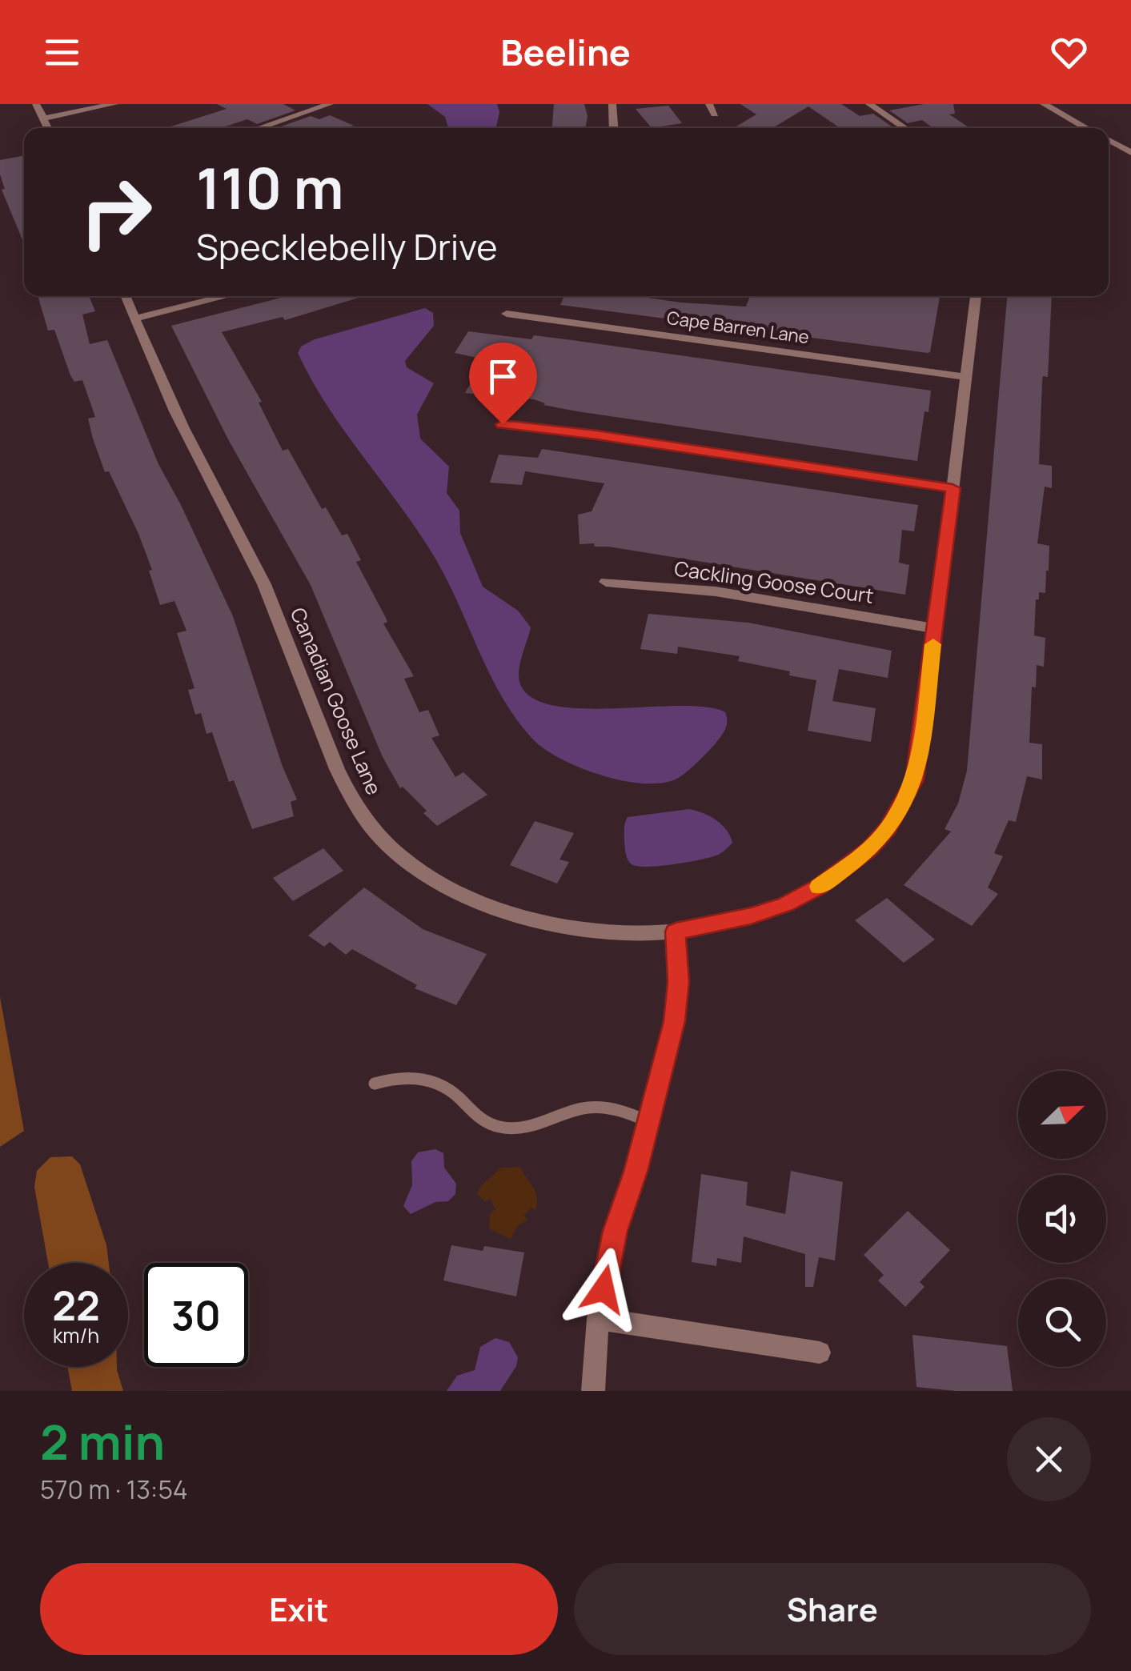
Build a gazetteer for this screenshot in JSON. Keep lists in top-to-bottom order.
{
  "streets": {
    "street": ["Cape Barren Lane", "Cackling Goose Court", "Canadian Goose Lane"]
  },
  "crossings": [
    ["Cape Barren Lane", "Canadian Goose Lane"],
    ["Cackling Goose Court", "Canadian Goose Lane"]
  ],
  "north": "top right",
  "page": {
    "header": "Beeline",
    "turn": ["110 m", "Specklebelly Drive"],
    "speed": "22 km/h",
    "limit": "30",
    "heading": ["2 min", "570 m · 13:54"],
    "buttons": ["Exit", "Share"]
  }
}
